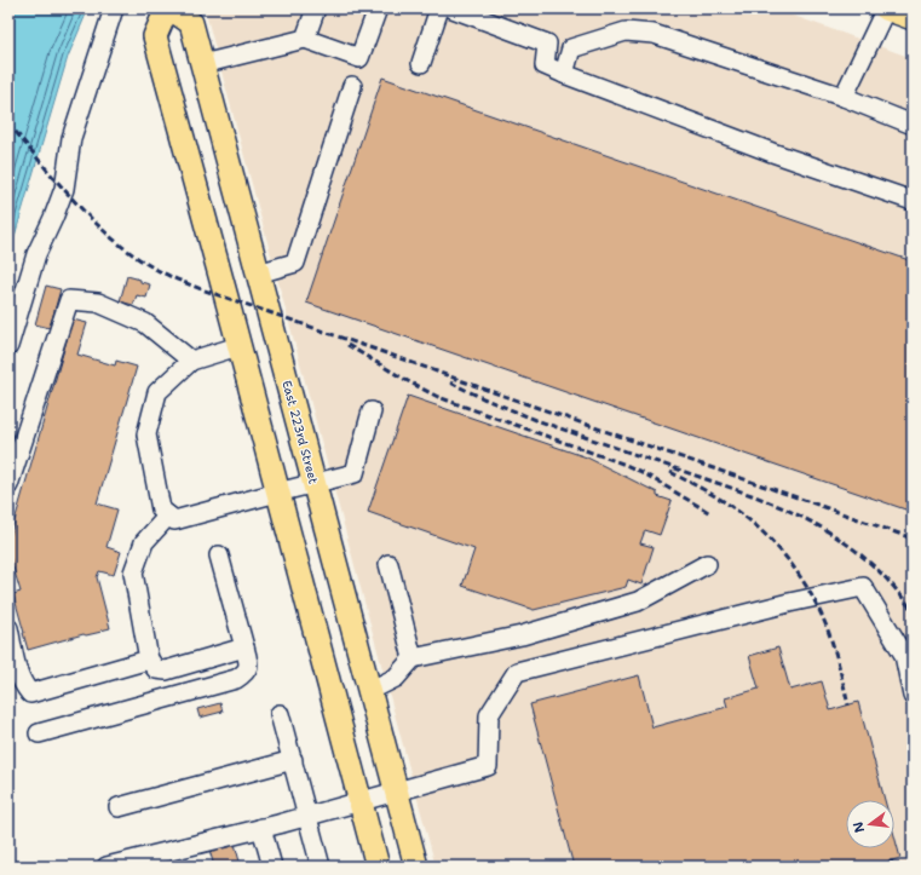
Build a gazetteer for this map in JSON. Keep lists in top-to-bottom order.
{
  "streets": {
    "main road": ["East 223rd Street"]
  },
  "north": "left"
}
